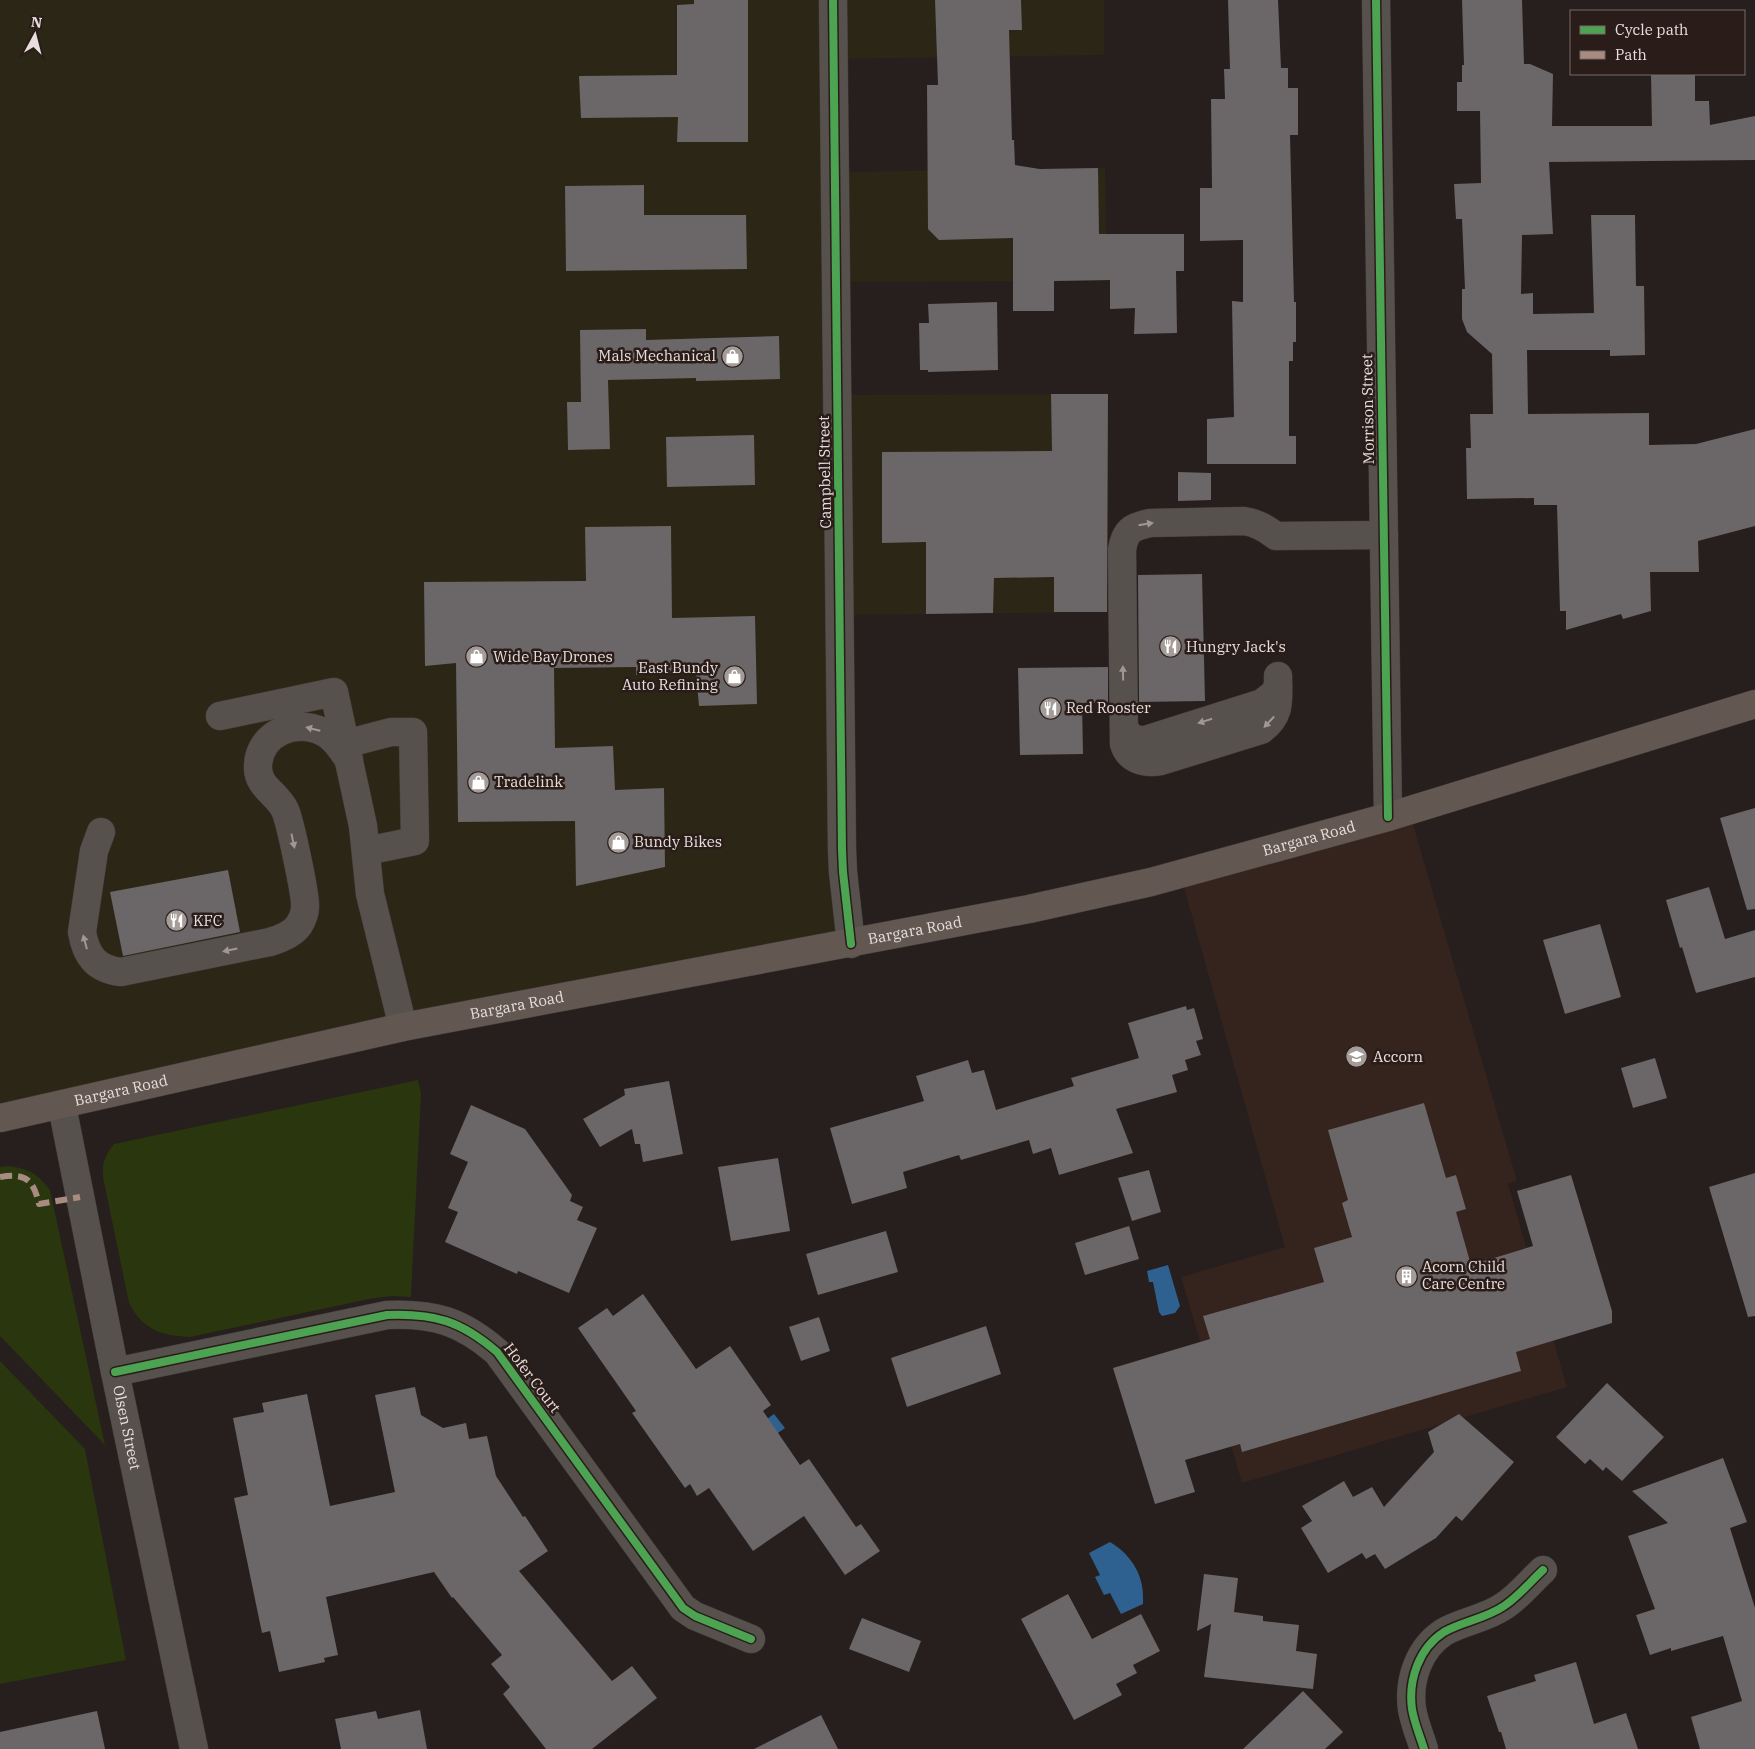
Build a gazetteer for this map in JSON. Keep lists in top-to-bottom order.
{
  "streets": {
    "main road": ["Bargara Road"],
    "street": [
      "Morrison Street",
      "Campbell Street",
      "Hofer Court",
      "Olsen Street"
    ]
  },
  "crossings": [
    ["Morrison Street", "Bargara Road"],
    ["Campbell Street", "Bargara Road"],
    ["Bargara Road", "Olsen Street"],
    ["Hofer Court", "Olsen Street"]
  ],
  "places": {
    "shop": [
      "Mals Mechanical",
      "Wide Bay Drones",
      "East Bundy Auto Refining",
      "Tradelink",
      "Bundy Bikes"
    ],
    "restaurant": ["Hungry Jack's", "Red Rooster", "KFC"],
    "school or university": ["Accorn"],
    "building": ["Acorn Child Care Centre"]
  },
  "legend": ["Cycle path", "Path"],
  "north": "top"
}
